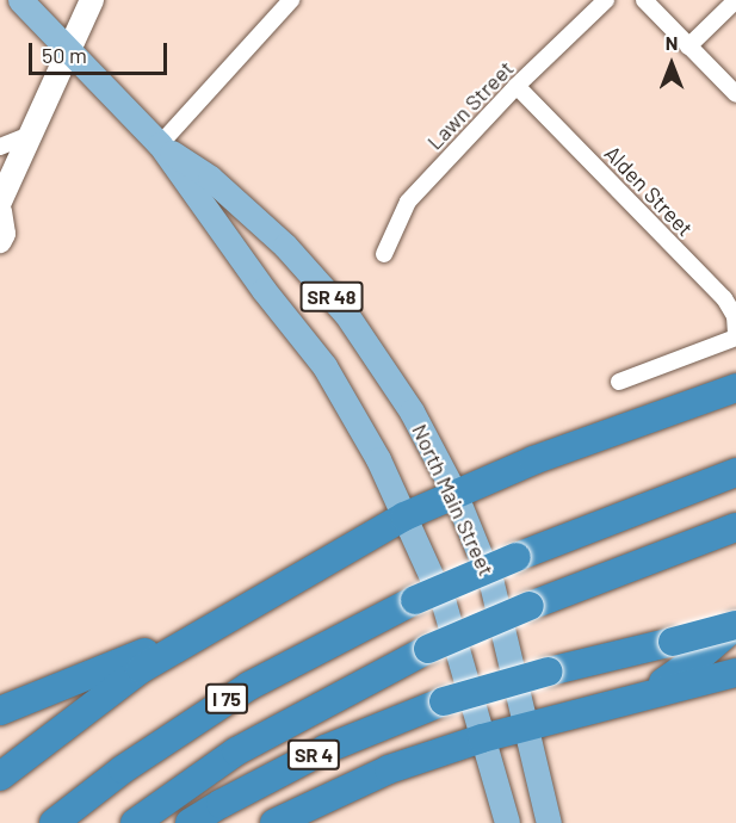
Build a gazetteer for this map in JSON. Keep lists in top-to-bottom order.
{
  "streets": {
    "highway": ["I 75", "SR 4"],
    "main road": ["SR 48", "North Main Street"],
    "street": ["Lawn Street", "Alden Street"]
  },
  "crossings": [
    ["Lawn Street", "Alden Street"]
  ],
  "scale_bar": "50 m",
  "north": "top"
}
